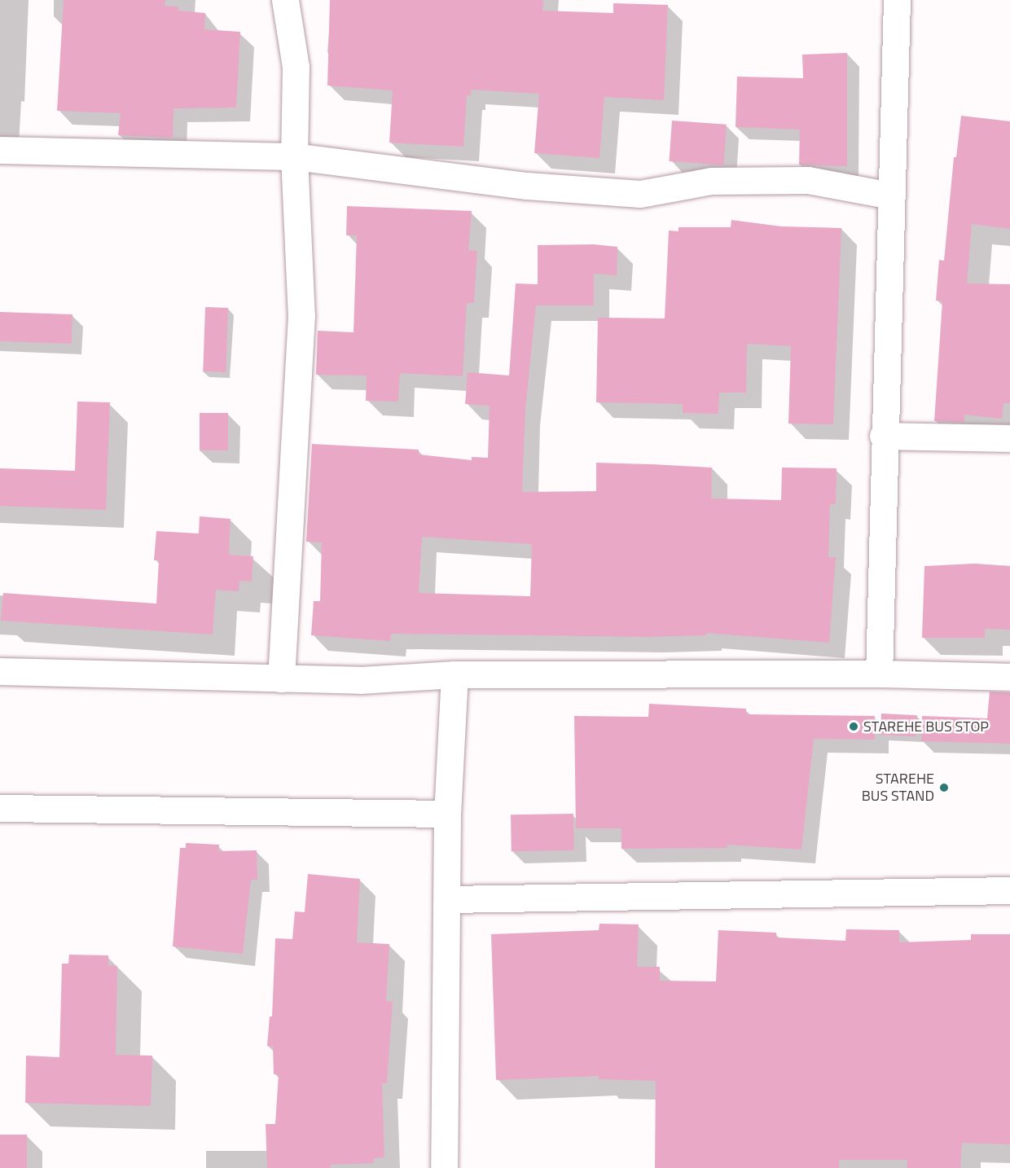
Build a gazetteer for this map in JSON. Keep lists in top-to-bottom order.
{
  "places": ["STAREHE BUS STOP", "STAREHE BUS STAND"]
}
